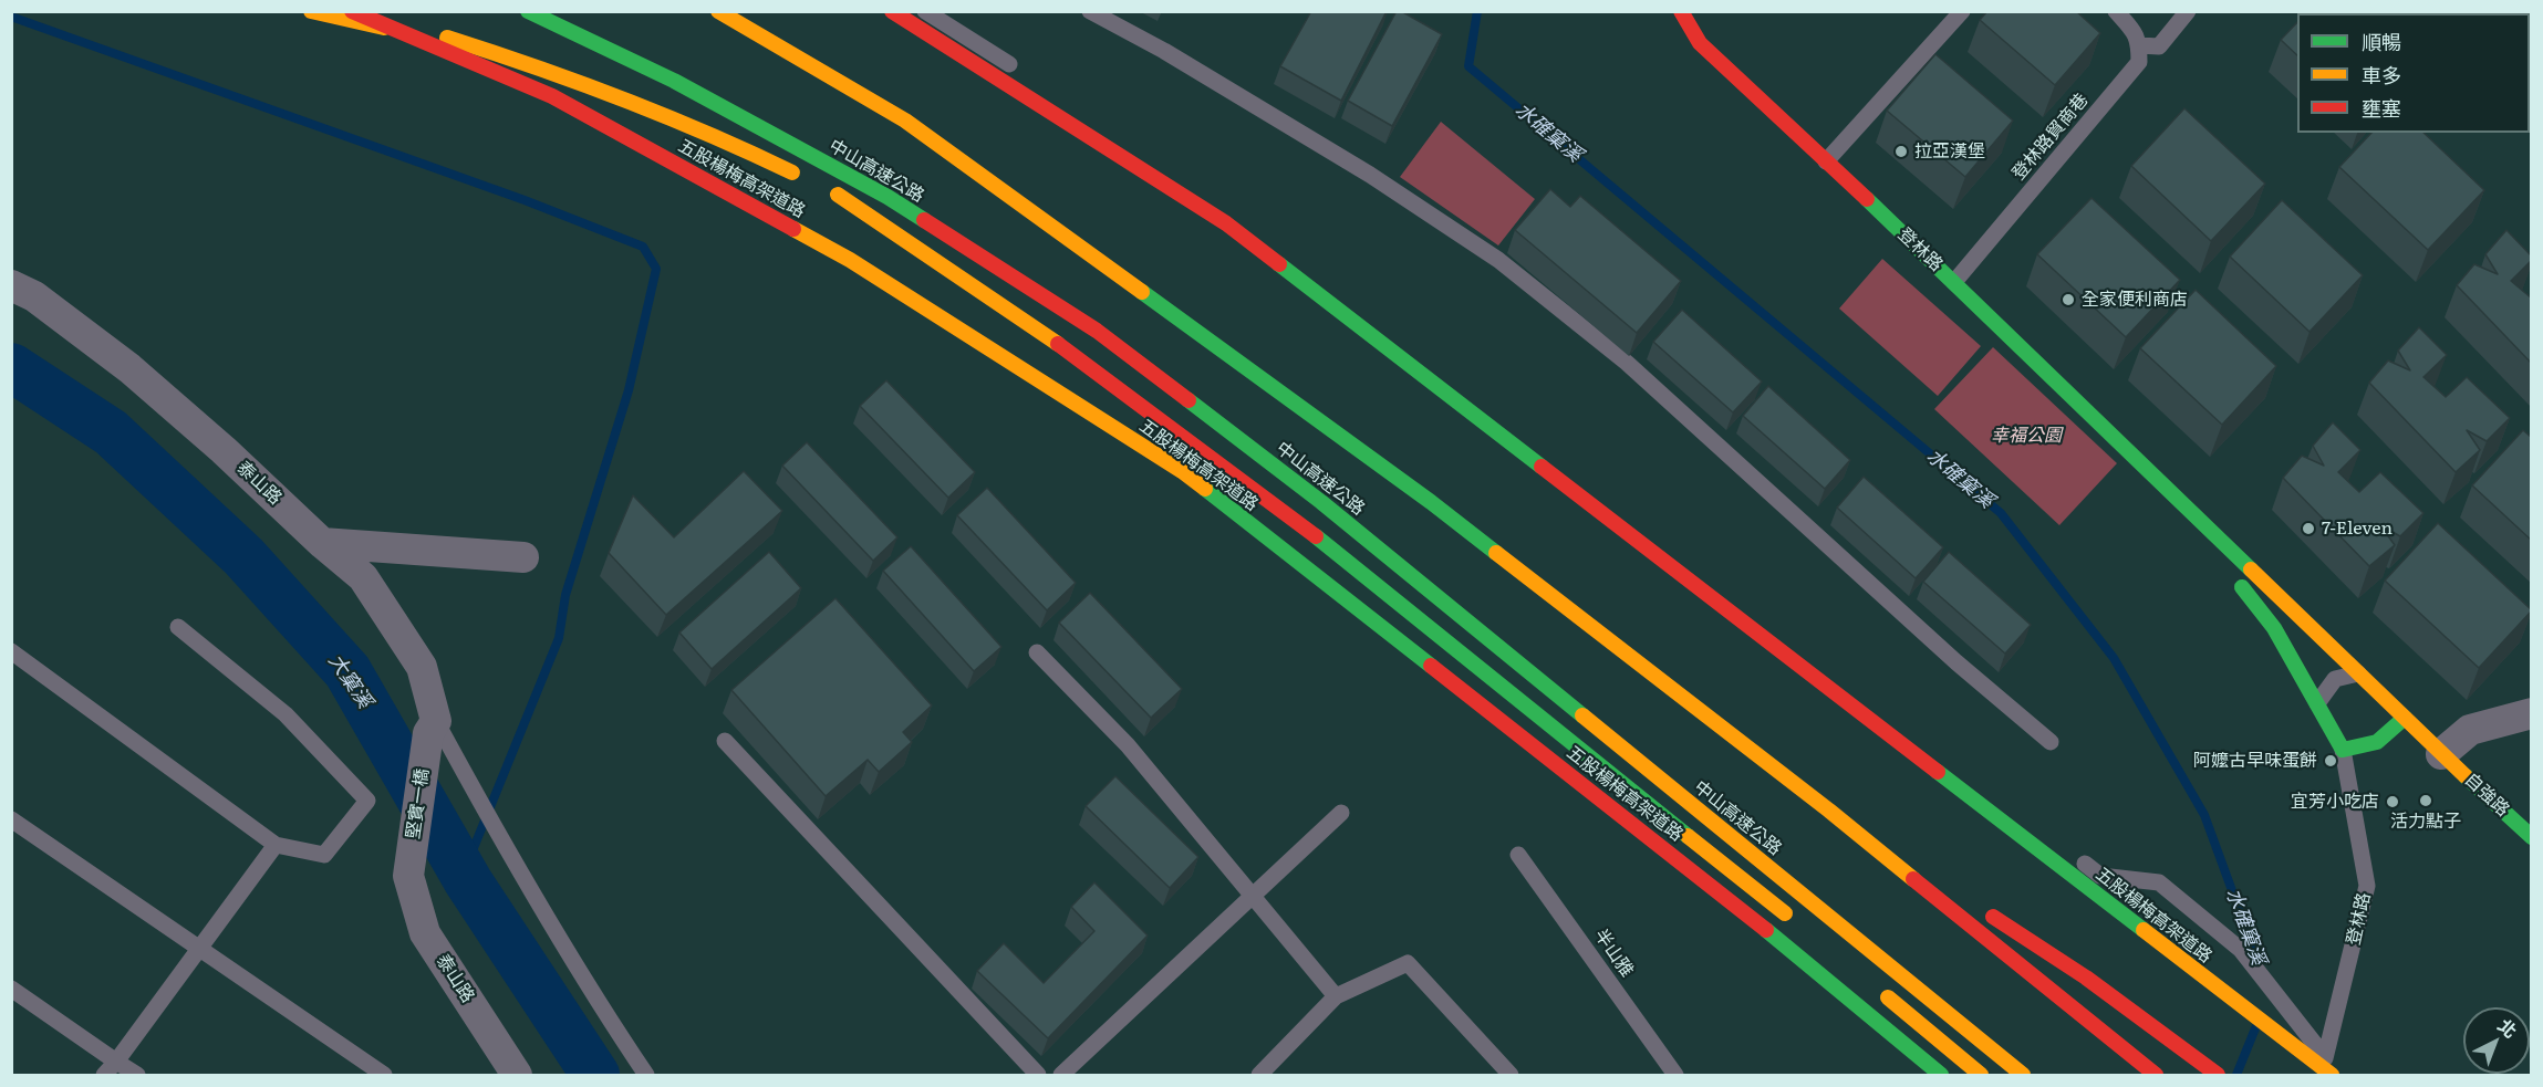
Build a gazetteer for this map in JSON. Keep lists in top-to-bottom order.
{
  "streets": {
    "main road": [
      "中山高速公路",
      "五股楊梅高架道路",
      "登林路",
      "自強路"
    ],
    "street": ["泰山路", "堅實一橋"],
    "lane": ["登林路貿商巷", "半山雅"]
  },
  "crossings": [
    ["登林路貿商巷", "登林路"],
    ["五股楊梅高架道路", "登林路"],
    ["登林路", "自強路"],
    ["泰山路", "堅實一橋"]
  ],
  "water": ["水確窠溪", "大窠溪"],
  "parks": ["幸福公園"],
  "places": [
    "拉亞漢堡",
    "全家便利商店",
    "7-Eleven",
    "阿嬤古早味蛋餅",
    "活力點子",
    "宜芳小吃店"
  ],
  "legend": ["順暢", "車多", "壅塞"],
  "north": "top right"
}
